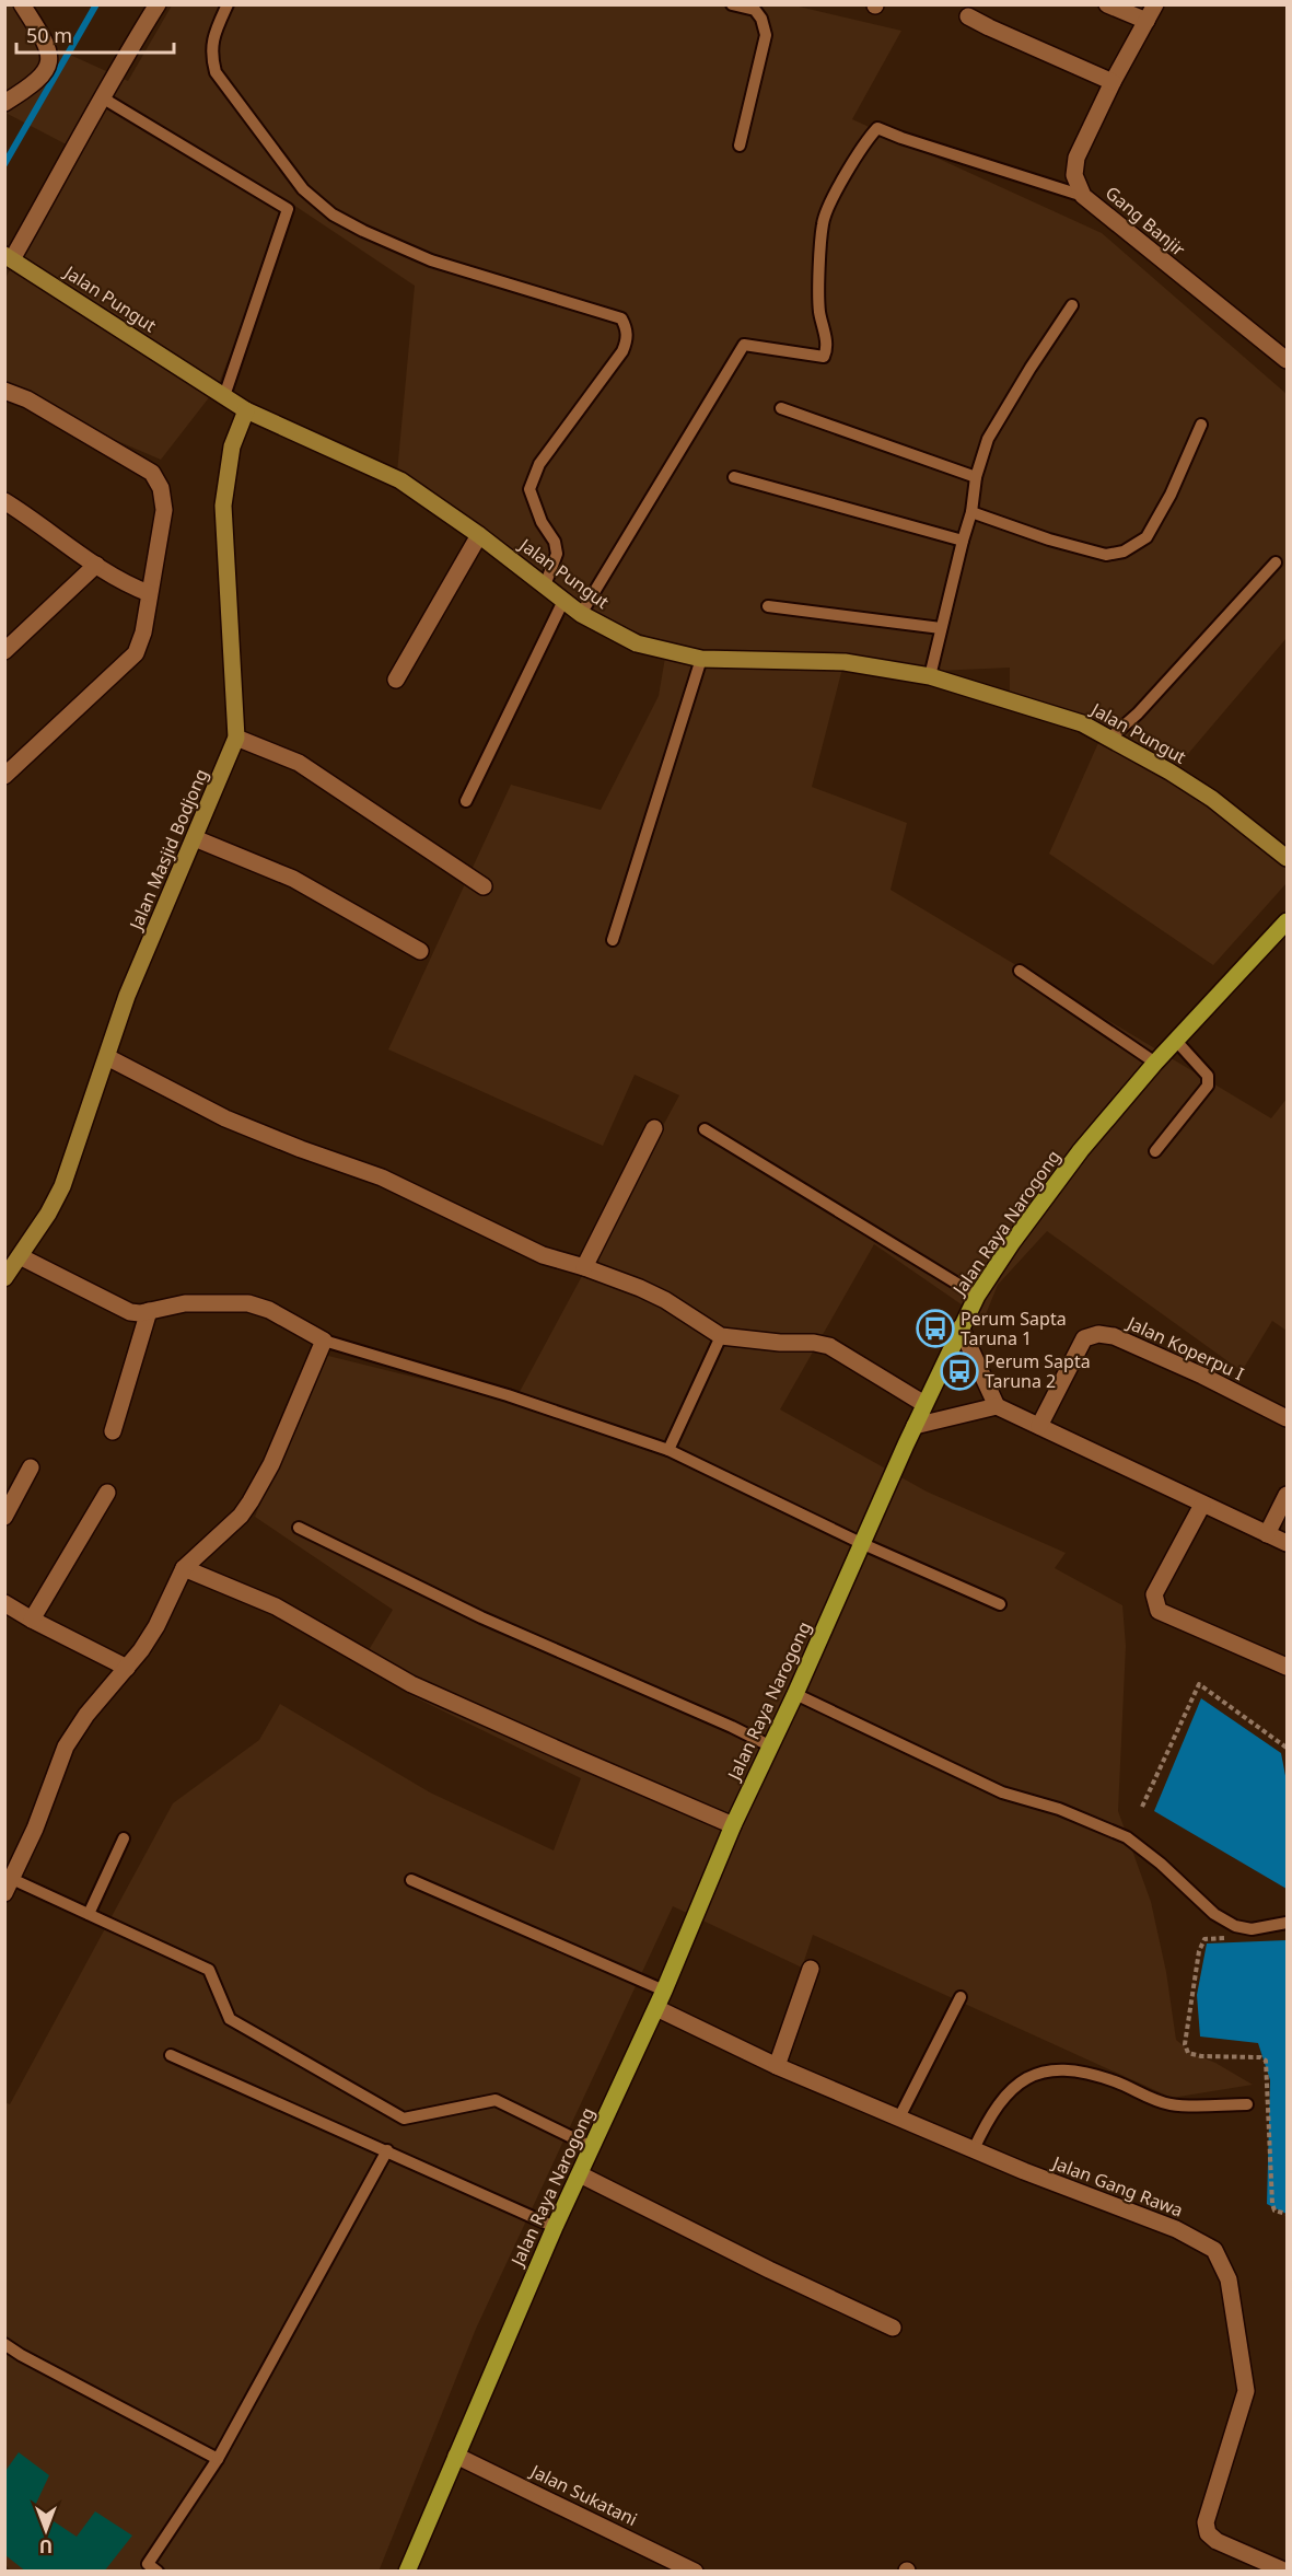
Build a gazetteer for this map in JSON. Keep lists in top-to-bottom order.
{
  "streets": {
    "main road": ["Jalan Raya Narogong"],
    "street": [
      "Gang Banjir",
      "Jalan Pungut",
      "Jalan Masjid Bodjong",
      "Jalan Koperpu I",
      "Jalan Gang Rawa",
      "Jalan Sukatani"
    ]
  },
  "crossings": [
    ["Jalan Pungut", "Jalan Masjid Bodjong"],
    ["Jalan Raya Narogong", "Jalan Gang Rawa"],
    ["Jalan Raya Narogong", "Jalan Sukatani"]
  ],
  "places": {
    "bus stop": ["Perum Sapta Taruna 1", "Perum Sapta Taruna 2"]
  },
  "scale_bar": "50 m",
  "north": "bottom"
}
